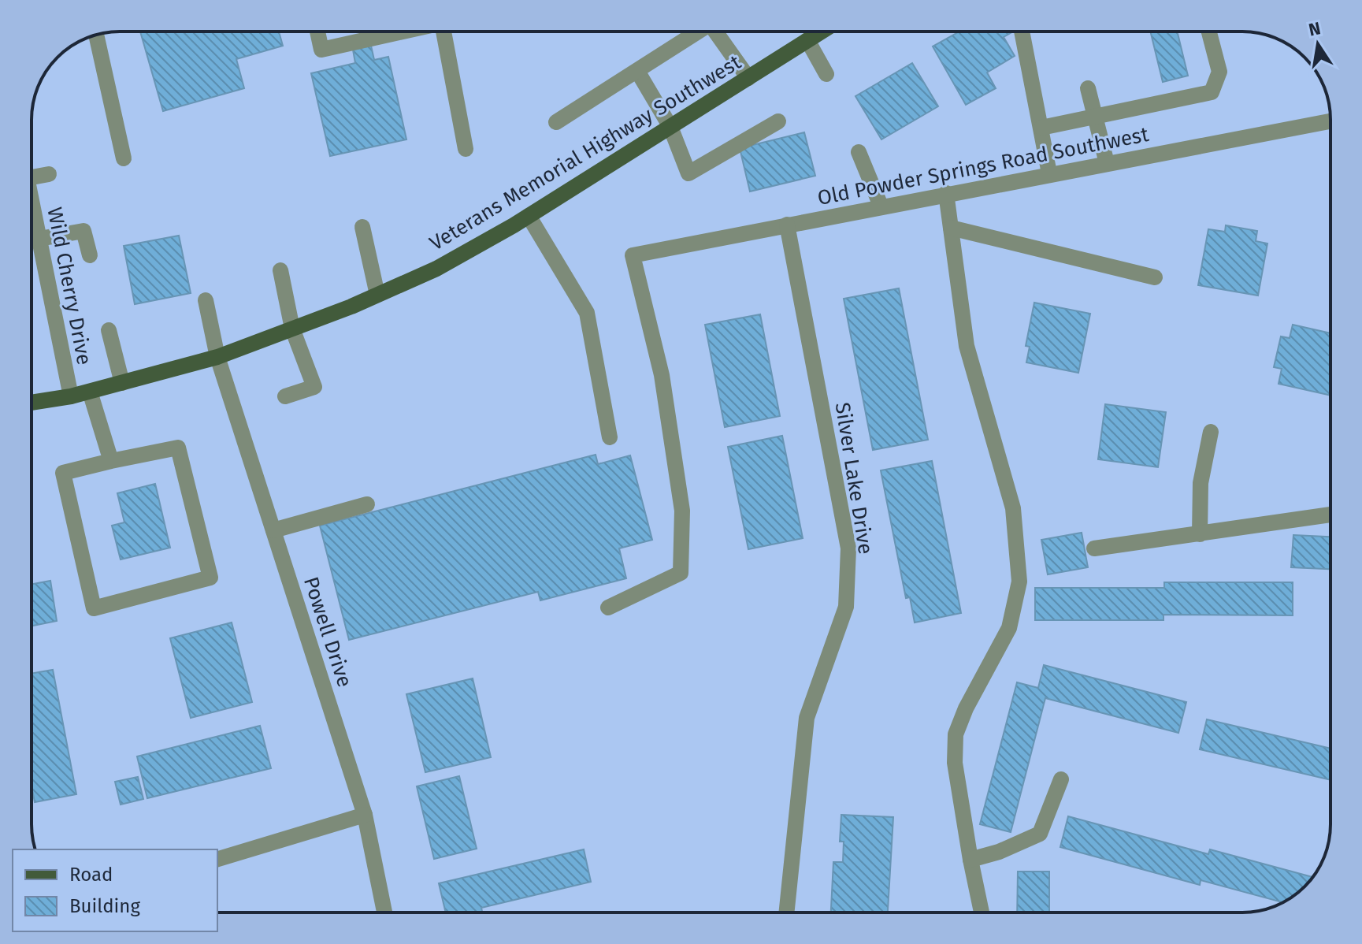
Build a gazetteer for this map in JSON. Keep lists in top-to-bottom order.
{
  "streets": {
    "main road": ["Veterans Memorial Highway Southwest"],
    "street": [
      "Old Powder Springs Road Southwest",
      "Wild Cherry Drive",
      "Silver Lake Drive",
      "Powell Drive"
    ]
  },
  "crossings": [
    ["Veterans Memorial Highway Southwest", "Wild Cherry Drive"],
    ["Veterans Memorial Highway Southwest", "Powell Drive"],
    ["Old Powder Springs Road Southwest", "Silver Lake Drive"]
  ],
  "legend": ["Road", "Building"],
  "north": "top"
}
